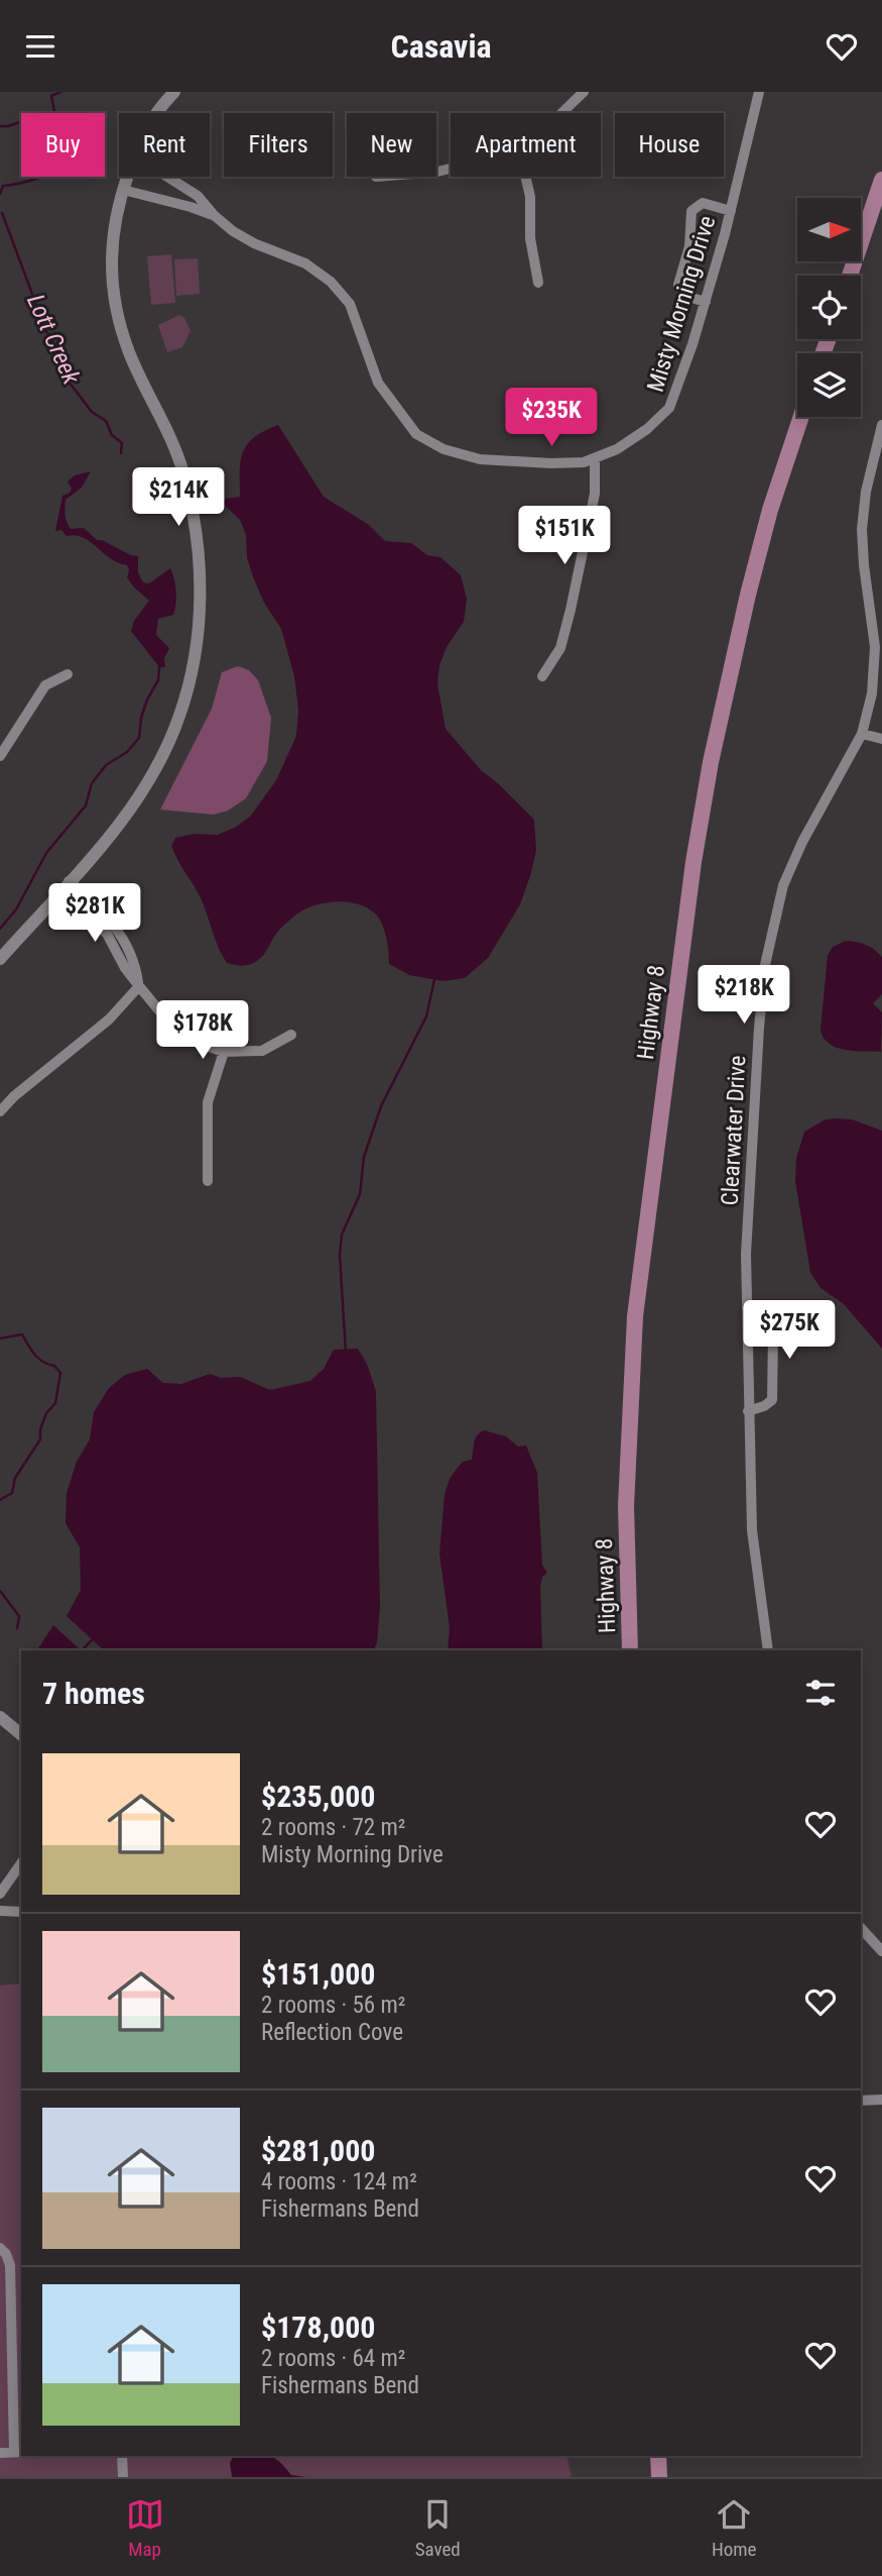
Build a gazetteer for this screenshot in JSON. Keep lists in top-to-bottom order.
{
  "streets": {
    "main road": ["Highway 8"],
    "street": ["Misty Morning Drive", "Clearwater Drive"]
  },
  "water": ["Lott Creek"],
  "north": "right",
  "page": {
    "header": "Casavia",
    "chip": [
      "Buy",
      "Rent",
      "Filters",
      "New",
      "Apartment",
      "House"
    ],
    "price": [
      "$235K",
      "$214K",
      "$151K",
      "$281K",
      "$218K",
      "$178K",
      "$275K"
    ],
    "heading": "7 homes",
    "list": [
      {
        "name": "$235,000",
        "note": "2 rooms · 72 m² · Misty Morning Drive"
      },
      {
        "name": "$151,000",
        "note": "2 rooms · 56 m² · Reflection Cove"
      },
      {
        "name": "$281,000",
        "note": "4 rooms · 124 m² · Fishermans Bend"
      },
      {
        "name": "$178,000",
        "note": "2 rooms · 64 m² · Fishermans Bend"
      }
    ],
    "tabs": ["Map", "Saved", "Home"]
  }
}
